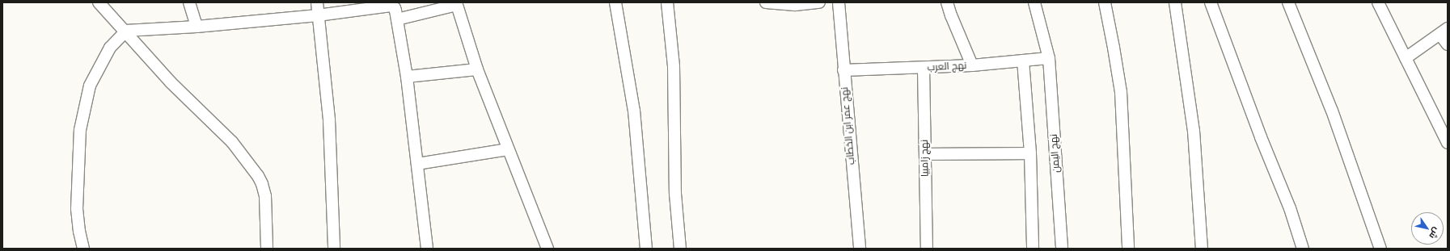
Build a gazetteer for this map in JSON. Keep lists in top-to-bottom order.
{
  "streets": {
    "street": [
      "نهج العرب",
      "نهج عمر ابن الخطاب",
      "نهج اليمن",
      "نهج زامبيا"
    ]
  },
  "crossings": [
    ["نهج العرب", "نهج عمر ابن الخطاب"],
    ["نهج العرب", "نهج اليمن"],
    ["نهج العرب", "نهج زامبيا"]
  ],
  "north": "bottom right"
}
